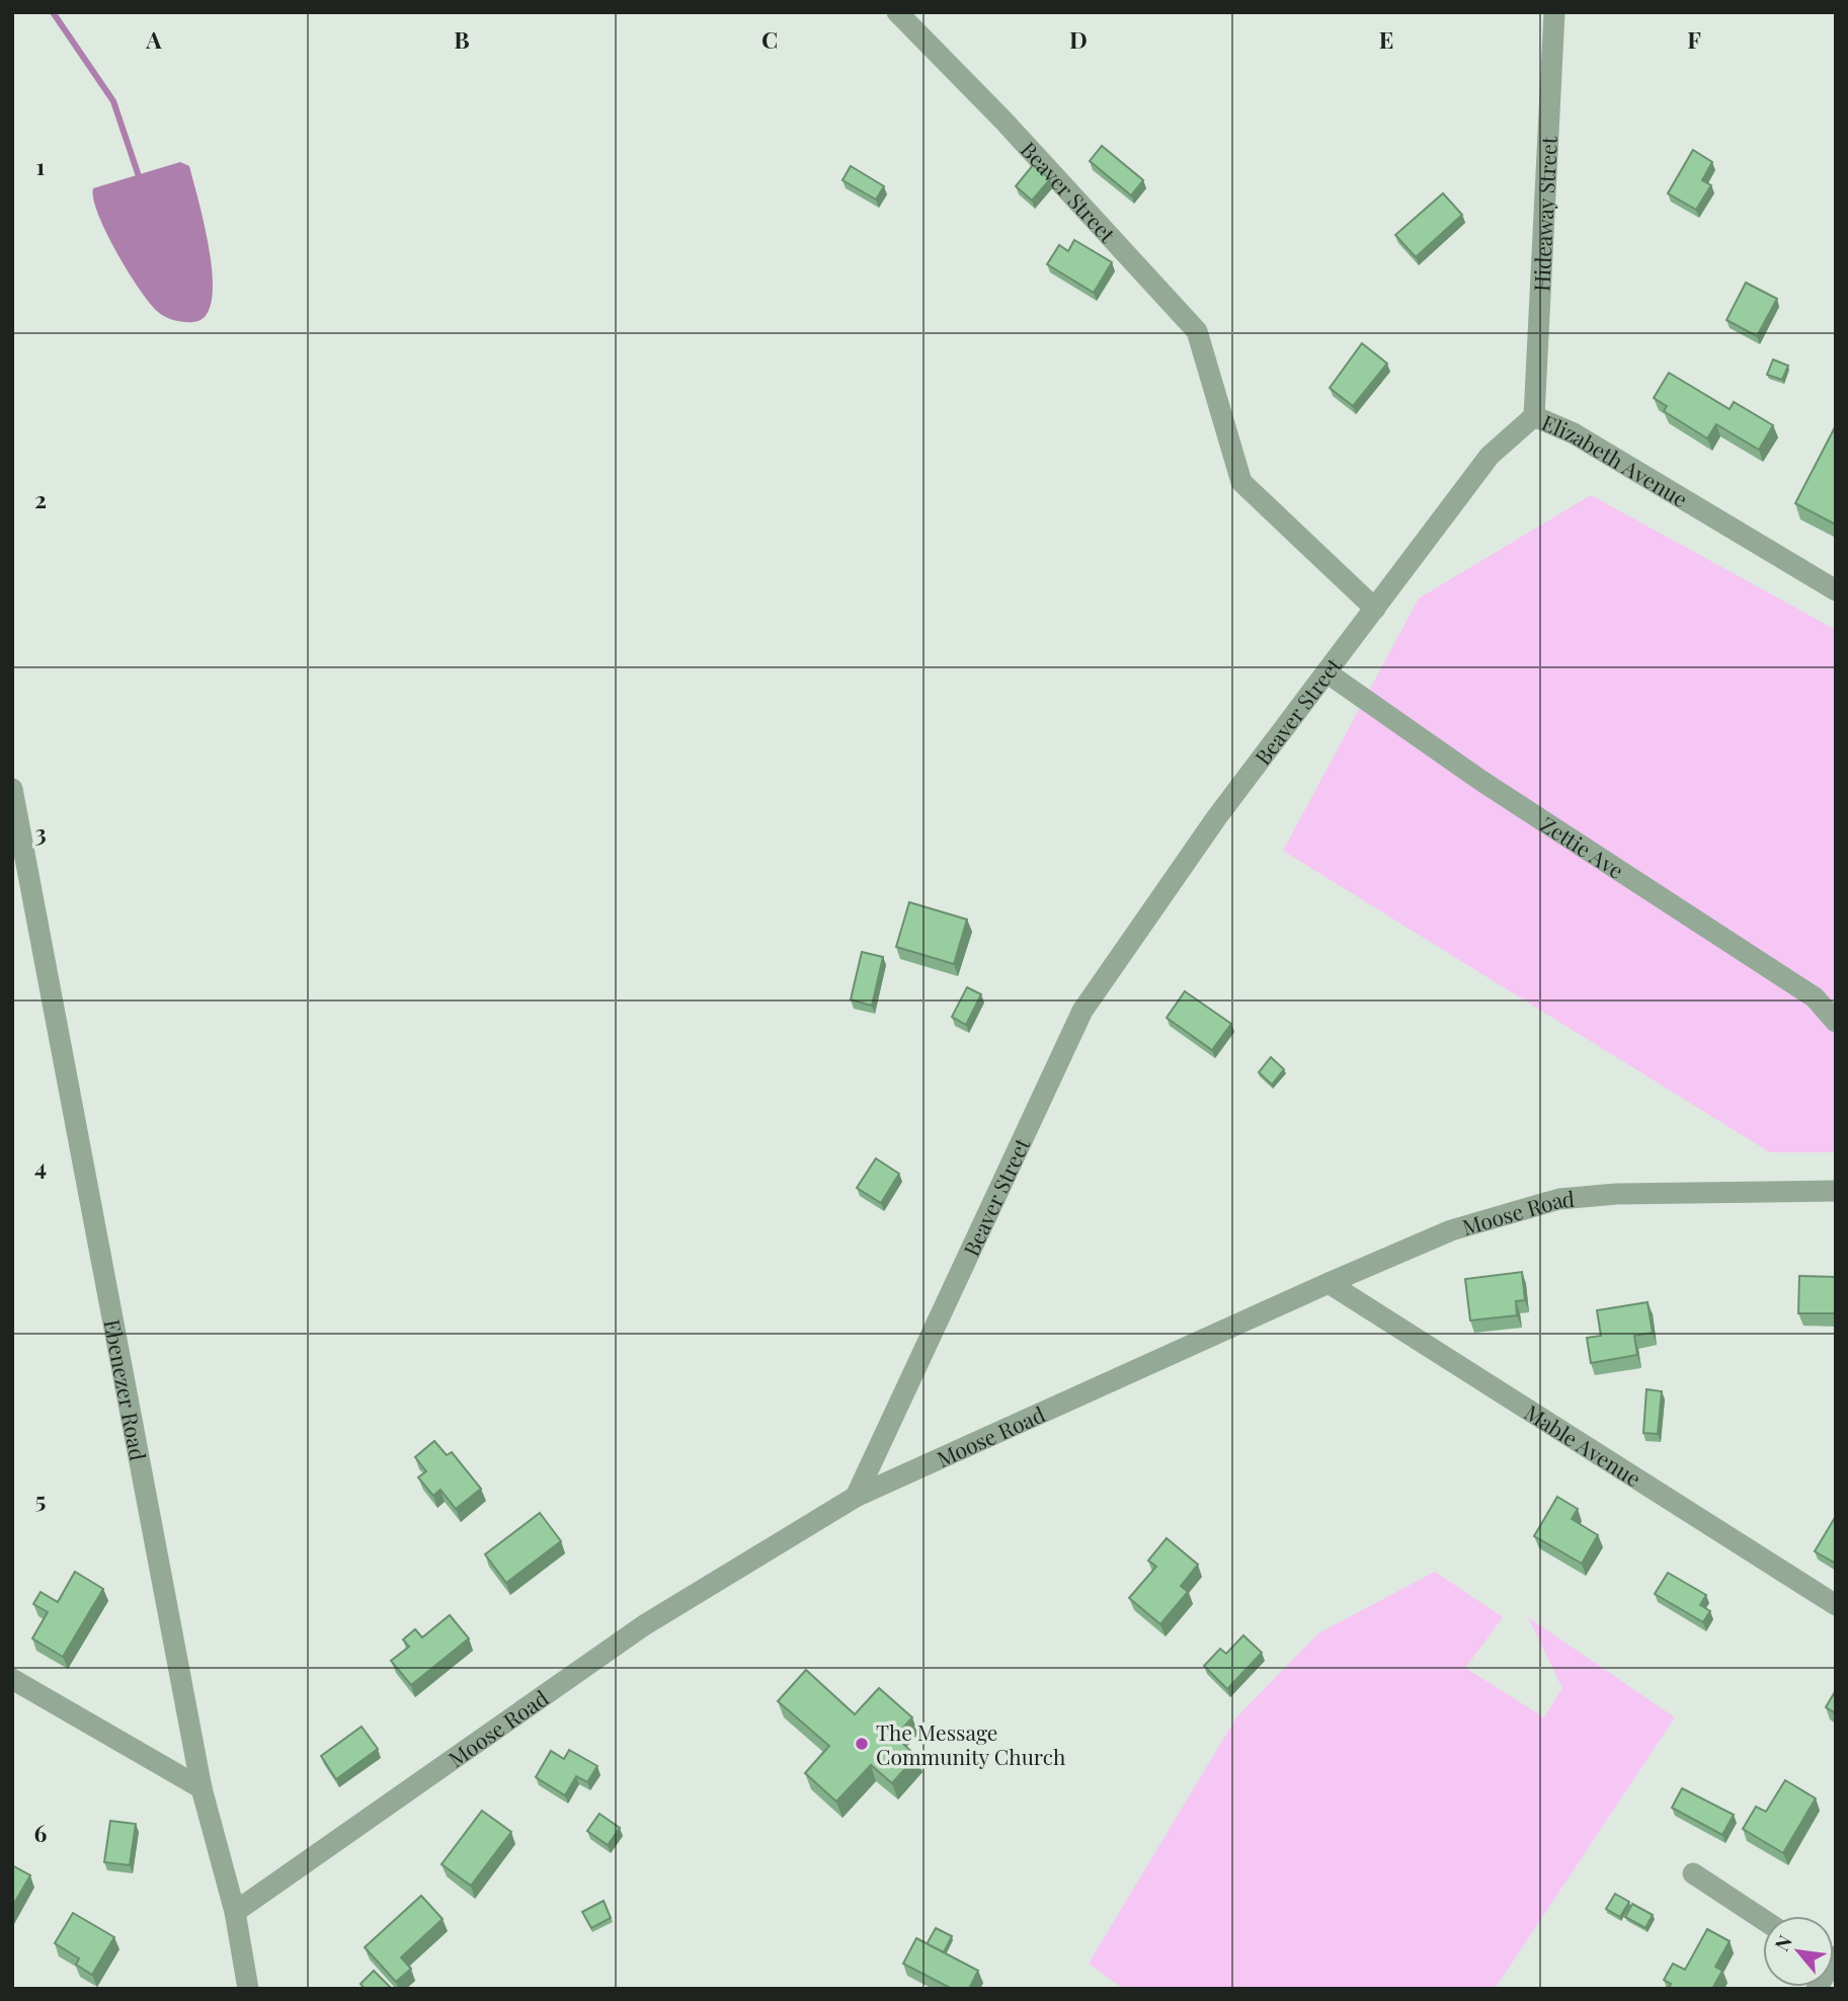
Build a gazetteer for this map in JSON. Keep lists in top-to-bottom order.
{
  "streets": {
    "street": [
      "Beaver Street",
      "Hideaway Street",
      "Elizabeth Avenue",
      "Zettie Ave",
      "Moose Road",
      "Ebenezer Road",
      "Mable Avenue"
    ]
  },
  "crossings": [
    ["Beaver Street", "Elizabeth Avenue"],
    ["Beaver Street", "Zettie Ave"],
    ["Beaver Street", "Moose Road"],
    ["Hideaway Street", "Elizabeth Avenue"],
    ["Moose Road", "Ebenezer Road"],
    ["Moose Road", "Mable Avenue"]
  ],
  "places": ["The Message Community Church"],
  "north": "top left",
  "grid": {
    "columns": [
      "A",
      "B",
      "C",
      "D",
      "E",
      "F"
    ],
    "rows": [
      "1",
      "2",
      "3",
      "4",
      "5",
      "6"
    ]
  }
}
